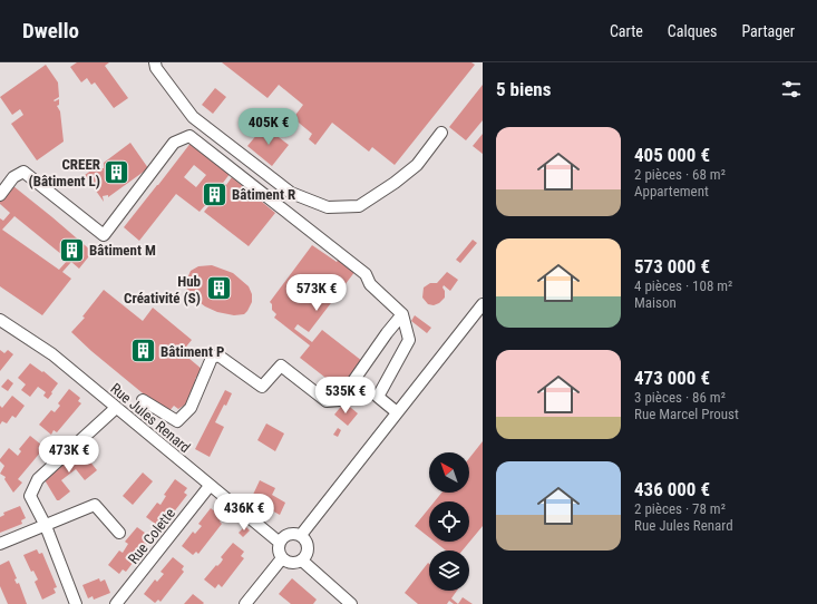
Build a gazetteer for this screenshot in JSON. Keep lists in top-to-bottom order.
{
  "streets": {
    "street": ["Rue Jules Renard", "Rue Colette"]
  },
  "crossings": [
    ["Rue Jules Renard", "Rue Colette"]
  ],
  "places": {
    "building": [
      "CREER (Bâtiment L)",
      "Bâtiment R",
      "Bâtiment M",
      "Hub Créativité (S)",
      "Bâtiment P"
    ]
  },
  "north": "top left",
  "page": {
    "header": "Dwello",
    "nav": ["Carte", "Calques", "Partager"],
    "heading": "5 biens",
    "price": [
      "405K €",
      "573K €",
      "535K €",
      "473K €",
      "436K €"
    ],
    "list": [
      {
        "name": "405 000 €",
        "note": "2 pièces · 68 m² · Appartement"
      },
      {
        "name": "573 000 €",
        "note": "4 pièces · 108 m² · Maison"
      },
      {
        "name": "473 000 €",
        "note": "3 pièces · 86 m² · Rue Marcel Proust"
      },
      {
        "name": "436 000 €",
        "note": "2 pièces · 78 m² · Rue Jules Renard"
      }
    ]
  }
}
